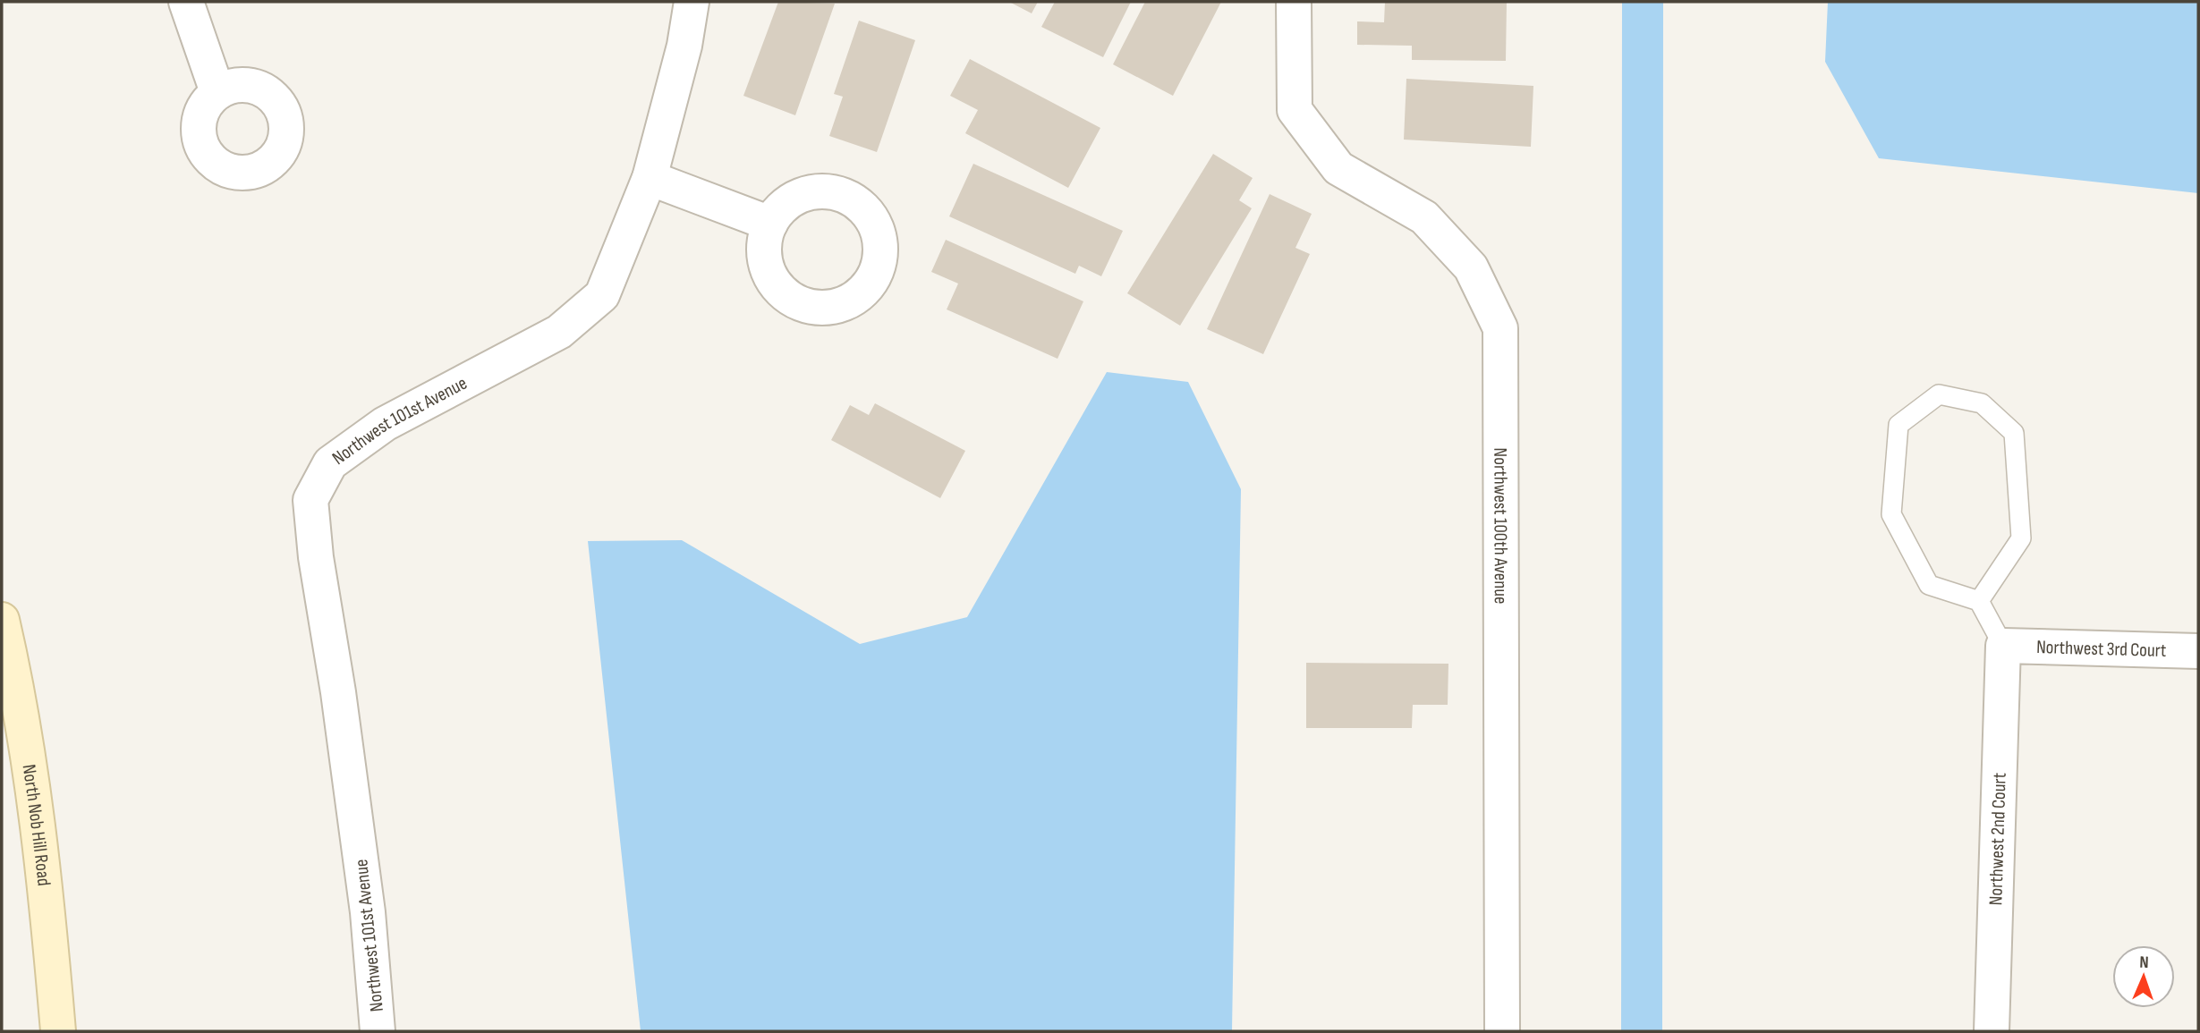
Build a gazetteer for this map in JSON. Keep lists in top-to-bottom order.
{
  "streets": {
    "main road": ["North Nob Hill Road"],
    "street": [
      "Northwest 101st Avenue",
      "Northwest 100th Avenue",
      "Northwest 3rd Court",
      "Northwest 2nd Court"
    ]
  },
  "crossings": [
    ["Northwest 3rd Court", "Northwest 2nd Court"]
  ],
  "north": "top"
}
